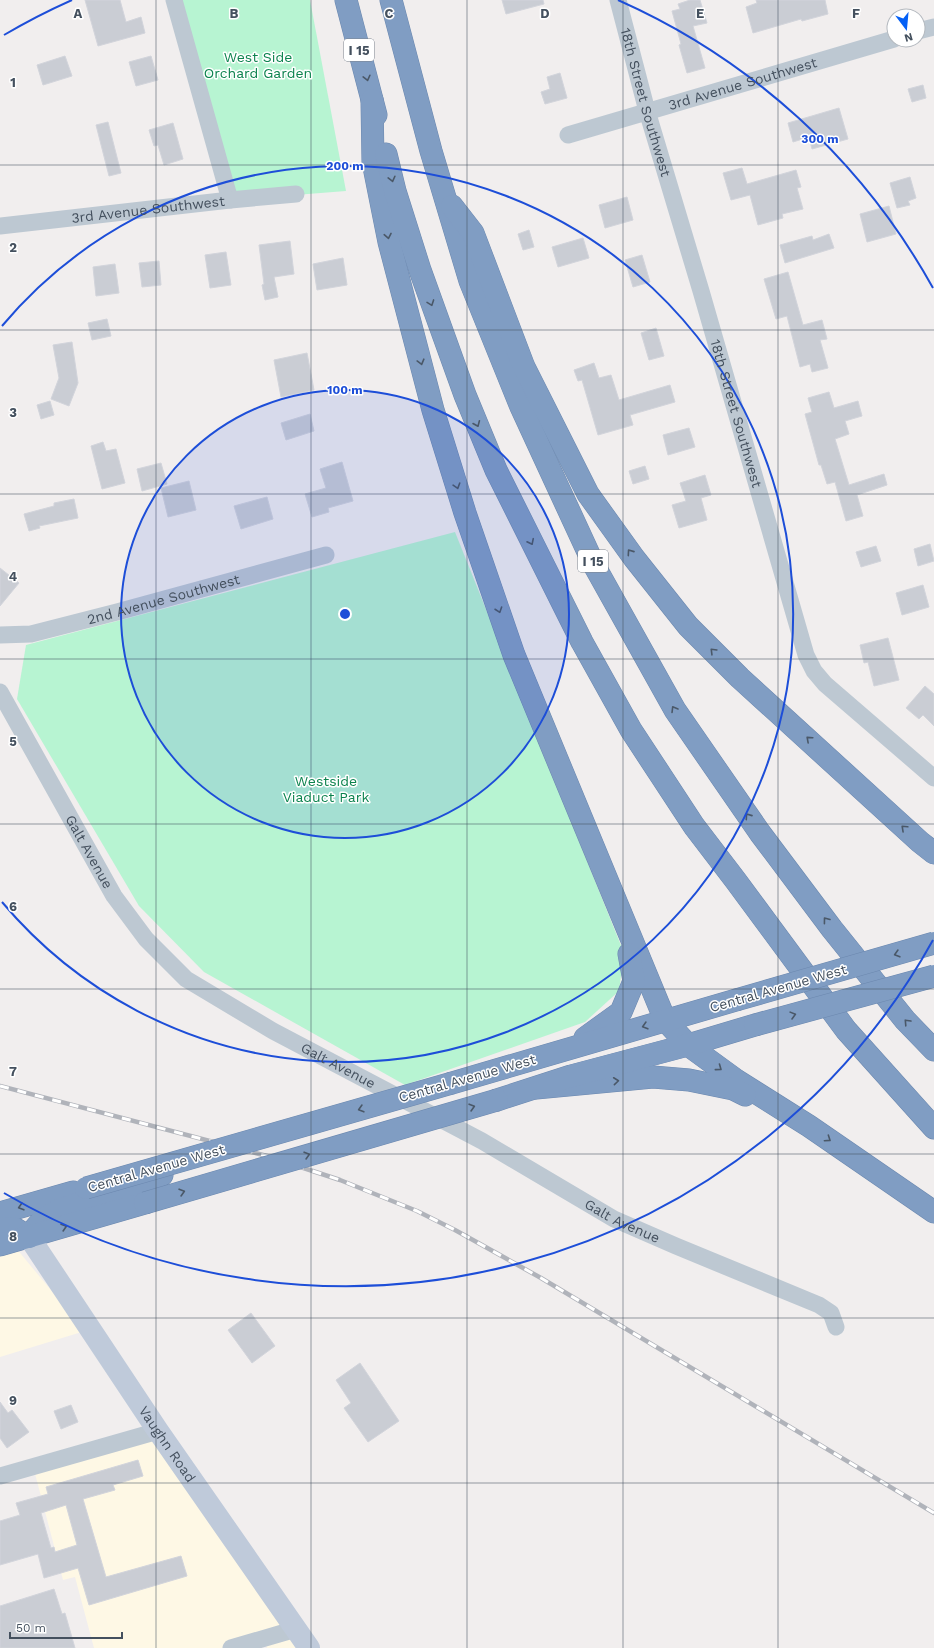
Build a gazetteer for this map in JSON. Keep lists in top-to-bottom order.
{
  "streets": {
    "highway": ["I 15", "Central Avenue West"],
    "main road": ["Vaughn Road"],
    "street": [
      "3rd Avenue Southwest",
      "18th Street Southwest",
      "2nd Avenue Southwest",
      "Galt Avenue"
    ]
  },
  "crossings": [
    ["3rd Avenue Southwest", "18th Street Southwest"],
    ["Central Avenue West", "Vaughn Road"]
  ],
  "parks": ["West Side Orchard Garden", "Westside Viaduct Park"],
  "scale_bar": "50 m",
  "north": "bottom",
  "grid": {
    "columns": [
      "A",
      "B",
      "C",
      "D",
      "E",
      "F"
    ],
    "rows": [
      "1",
      "2",
      "3",
      "4",
      "5",
      "6",
      "7",
      "8",
      "9"
    ]
  },
  "rings": ["300 m", "200 m", "100 m"]
}
